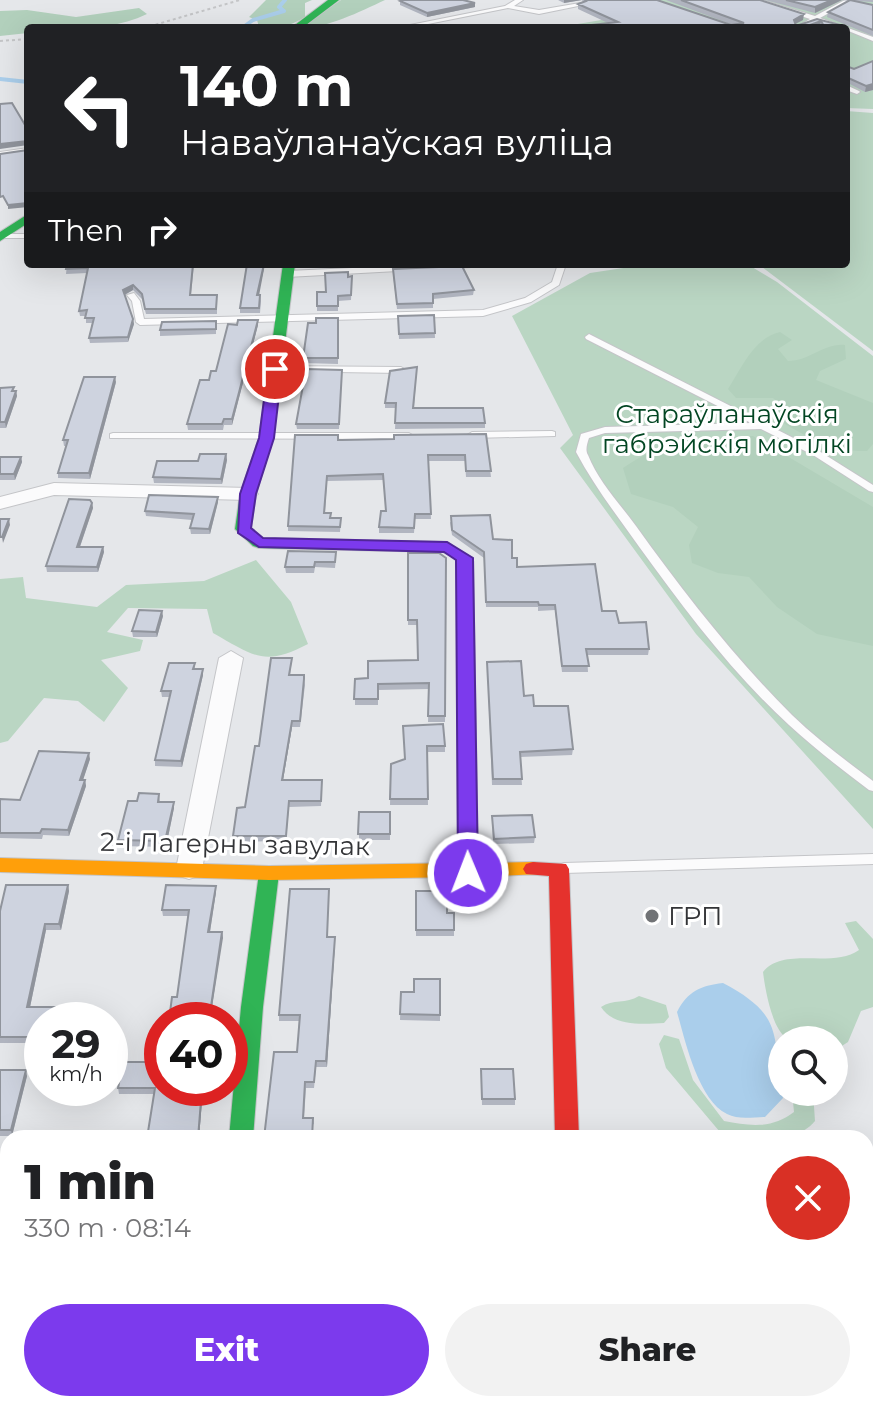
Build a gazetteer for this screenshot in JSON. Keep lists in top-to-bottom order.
{
  "streets": {
    "street": ["2-і Лагерны завулак"]
  },
  "parks": ["Стараўланаўскія габрэйскія могілкі"],
  "places": ["ГРП"],
  "page": {
    "turn": ["140 m", "Наваўланаўская вуліца"],
    "then": "Then",
    "speed": "29 km/h",
    "limit": "40",
    "heading": ["1 min", "330 m · 08:14"],
    "buttons": ["Exit", "Share"]
  }
}
